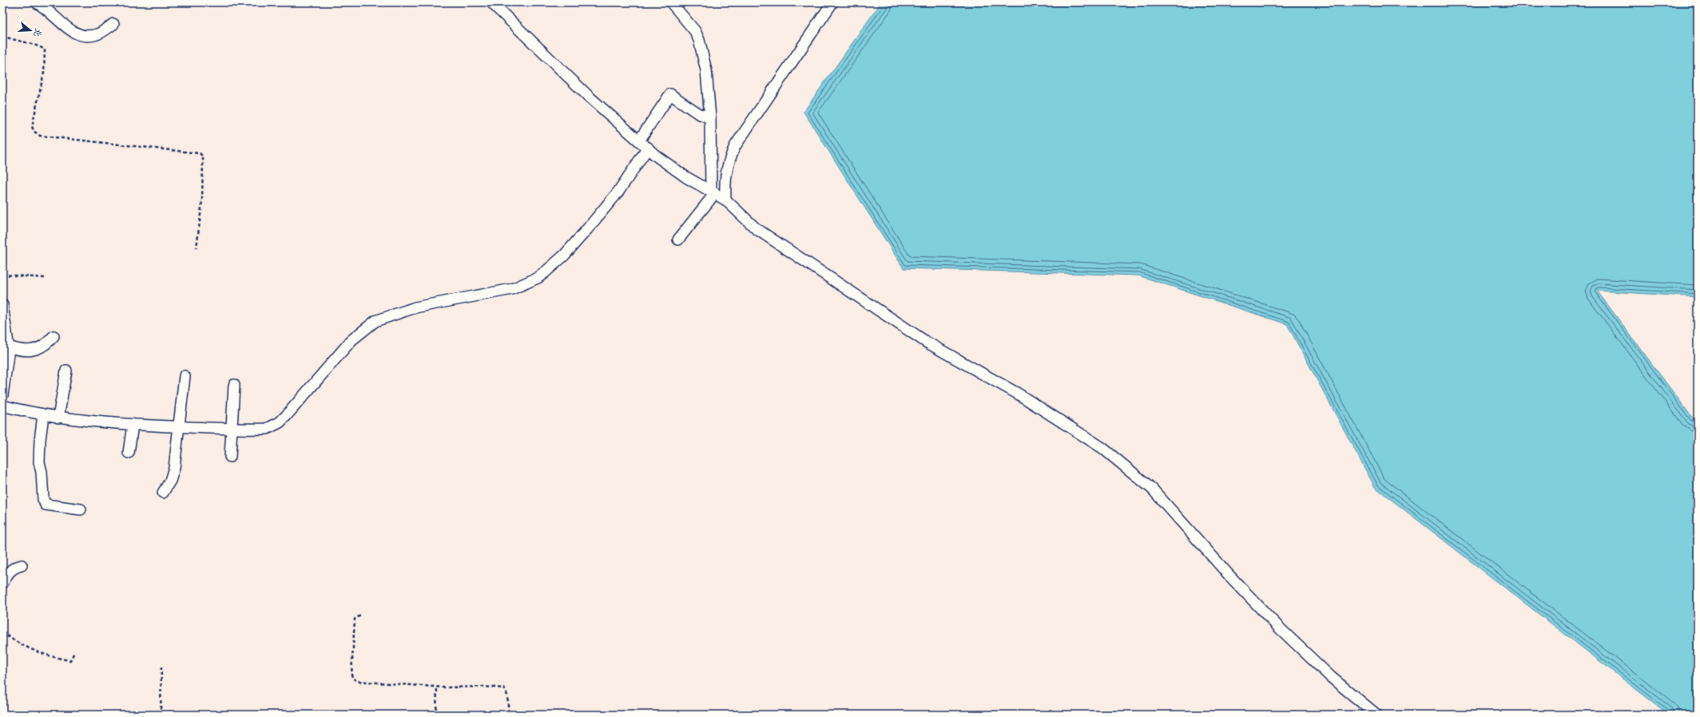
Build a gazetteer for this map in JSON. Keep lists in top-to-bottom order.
{
  "north": "right"
}
